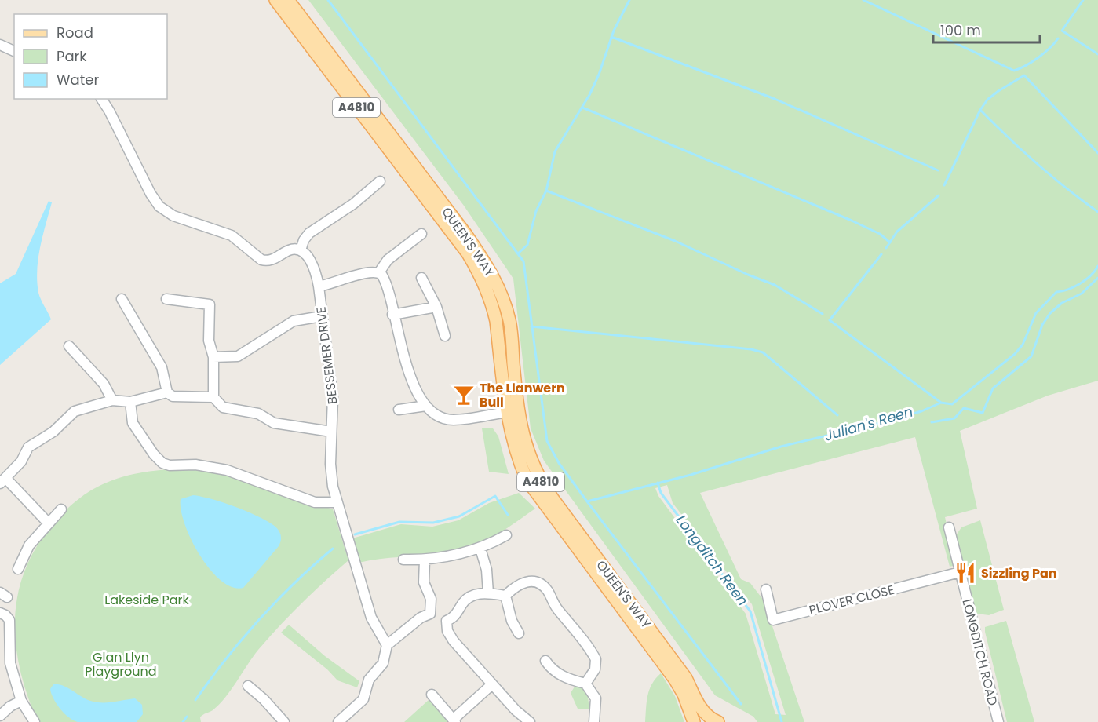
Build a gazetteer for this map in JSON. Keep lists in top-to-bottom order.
{
  "streets": {
    "main road": ["A4810", "QUEEN'S WAY"],
    "street": ["BESSEMER DRIVE", "PLOVER CLOSE", "LONGDITCH ROAD"]
  },
  "crossings": [
    ["PLOVER CLOSE", "LONGDITCH ROAD"]
  ],
  "water": ["Julian's Reen", "Longditch Reen"],
  "parks": ["Lakeside Park", "Glan Llyn Playground"],
  "places": {
    "bar": ["The Llanwern Bull"],
    "restaurant": ["Sizzling Pan"]
  },
  "legend": ["Road", "Park", "Water"],
  "scale_bar": "100 m"
}
